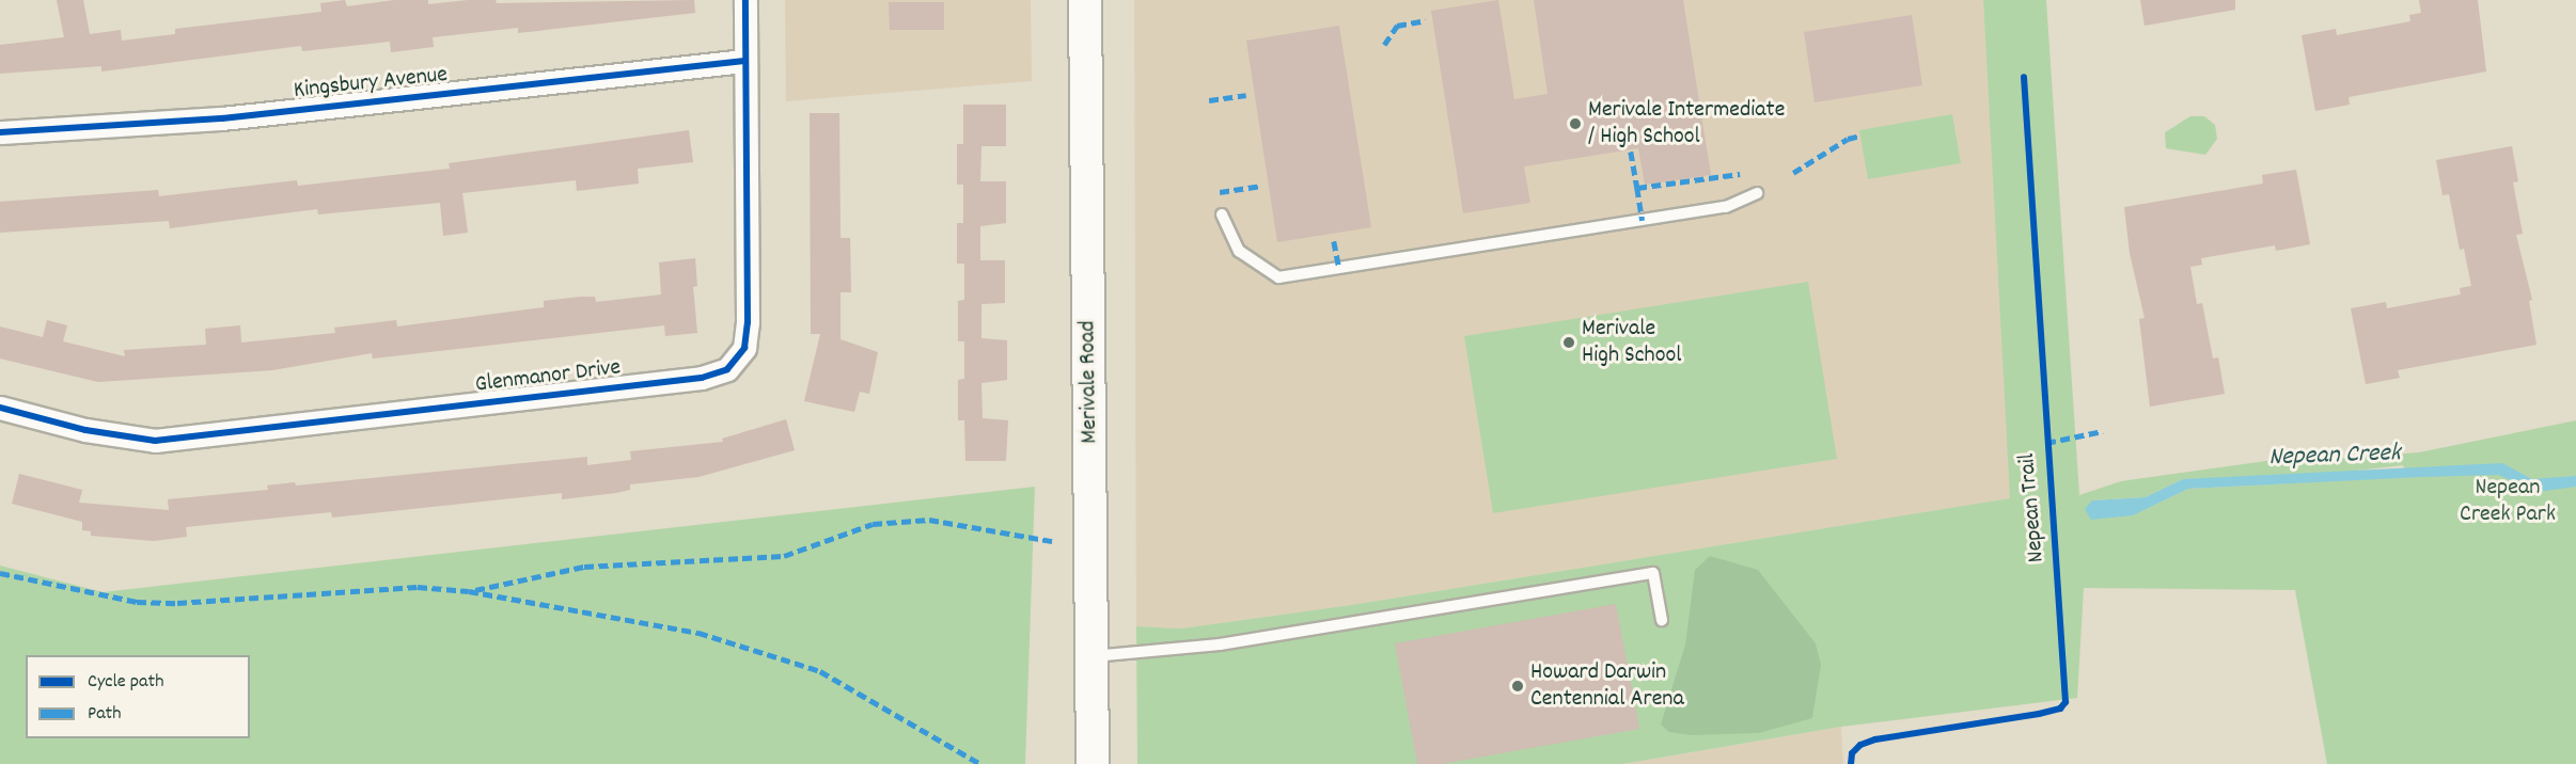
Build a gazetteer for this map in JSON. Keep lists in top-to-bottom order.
{
  "streets": {
    "main road": ["Merivale Road"],
    "street": ["Kingsbury Avenue", "Glenmanor Drive"],
    "cycle path": ["Nepean Trail"]
  },
  "crossings": [
    ["Kingsbury Avenue", "Glenmanor Drive"]
  ],
  "water": ["Nepean Creek"],
  "parks": ["Nepean Creek Park"],
  "places": ["Merivale Intermediate / High School", "Merivale High School", "Howard Darwin Centennial Arena"],
  "legend": ["Cycle path", "Path"]
}
